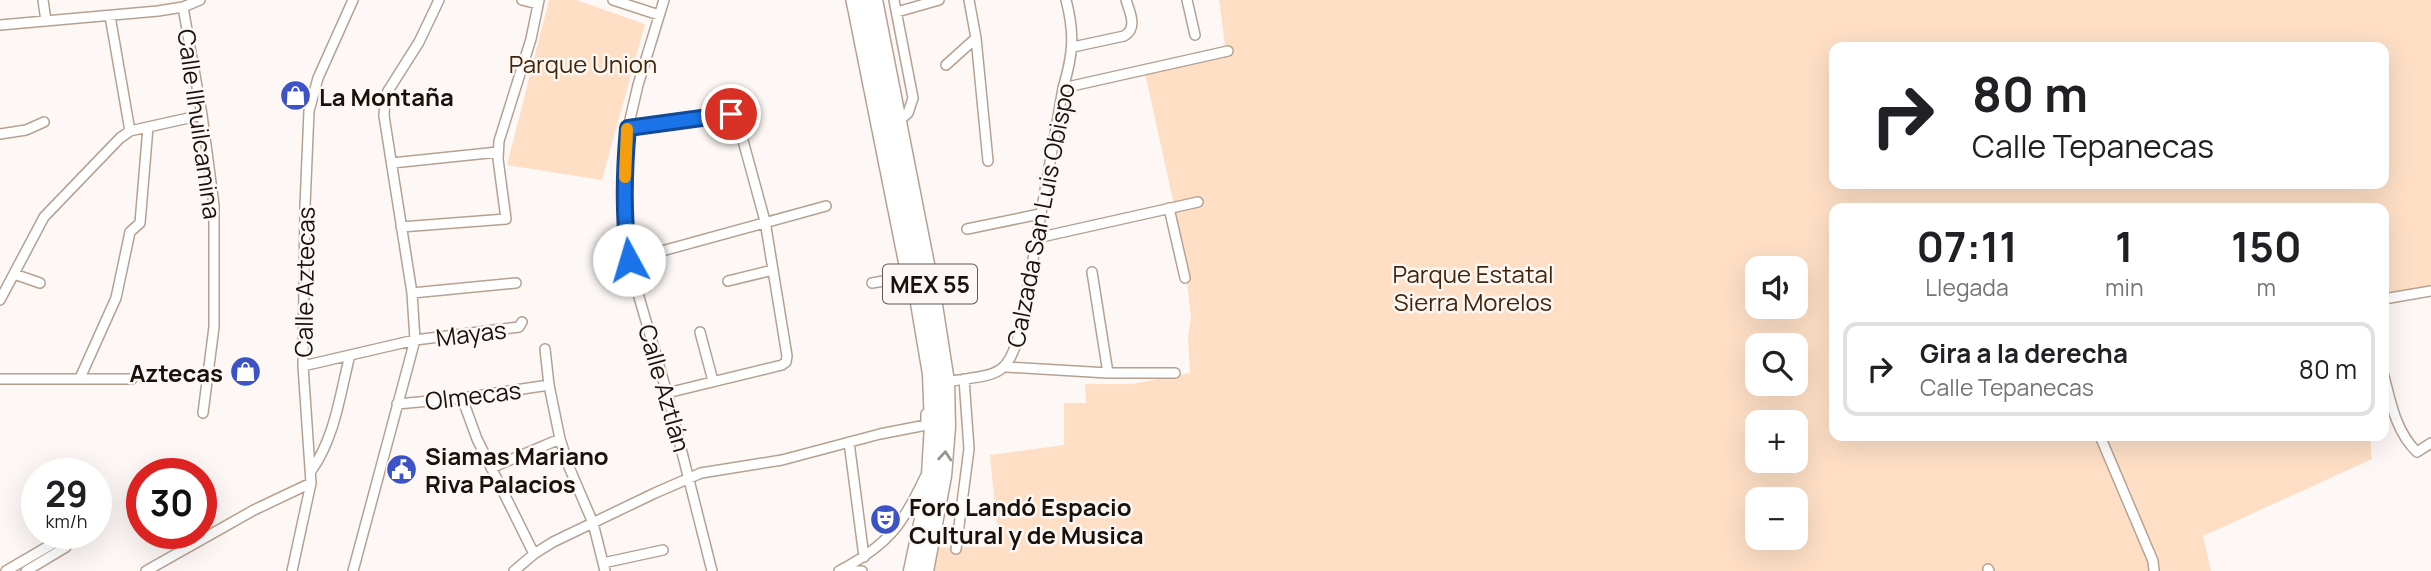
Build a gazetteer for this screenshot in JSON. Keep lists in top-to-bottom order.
{
  "streets": {
    "highway": ["MEX 55"],
    "street": [
      "Calle Ilhuilcamina",
      "Calzada San Luis Obispo",
      "Calle Aztecas",
      "Mayas",
      "Calle Aztlán",
      "Olmecas"
    ]
  },
  "crossings": [
    ["Calzada San Luis Obispo", "MEX 55"],
    ["Calle Aztecas", "Mayas"]
  ],
  "parks": ["Parque Union", "Parque Estatal Sierra Morelos"],
  "places": {
    "shop": ["La Montaña", "Aztecas"],
    "public building": ["Siamas Mariano Riva Palacios"],
    "theatre": ["Foro Landó Espacio Cultural y de Musica"]
  },
  "page": {
    "turn": ["80 m", "Calle Tepanecas"],
    "eta": [
      "07:11",
      "Llegada",
      "1",
      "min",
      "150",
      "m"
    ],
    "map_buttons": ["+", "−"],
    "list": [
      {
        "name": "Gira a la derecha",
        "note": "Calle Tepanecas",
        "value": "80 m"
      }
    ],
    "speed": "29 km/h",
    "limit": "30"
  }
}
